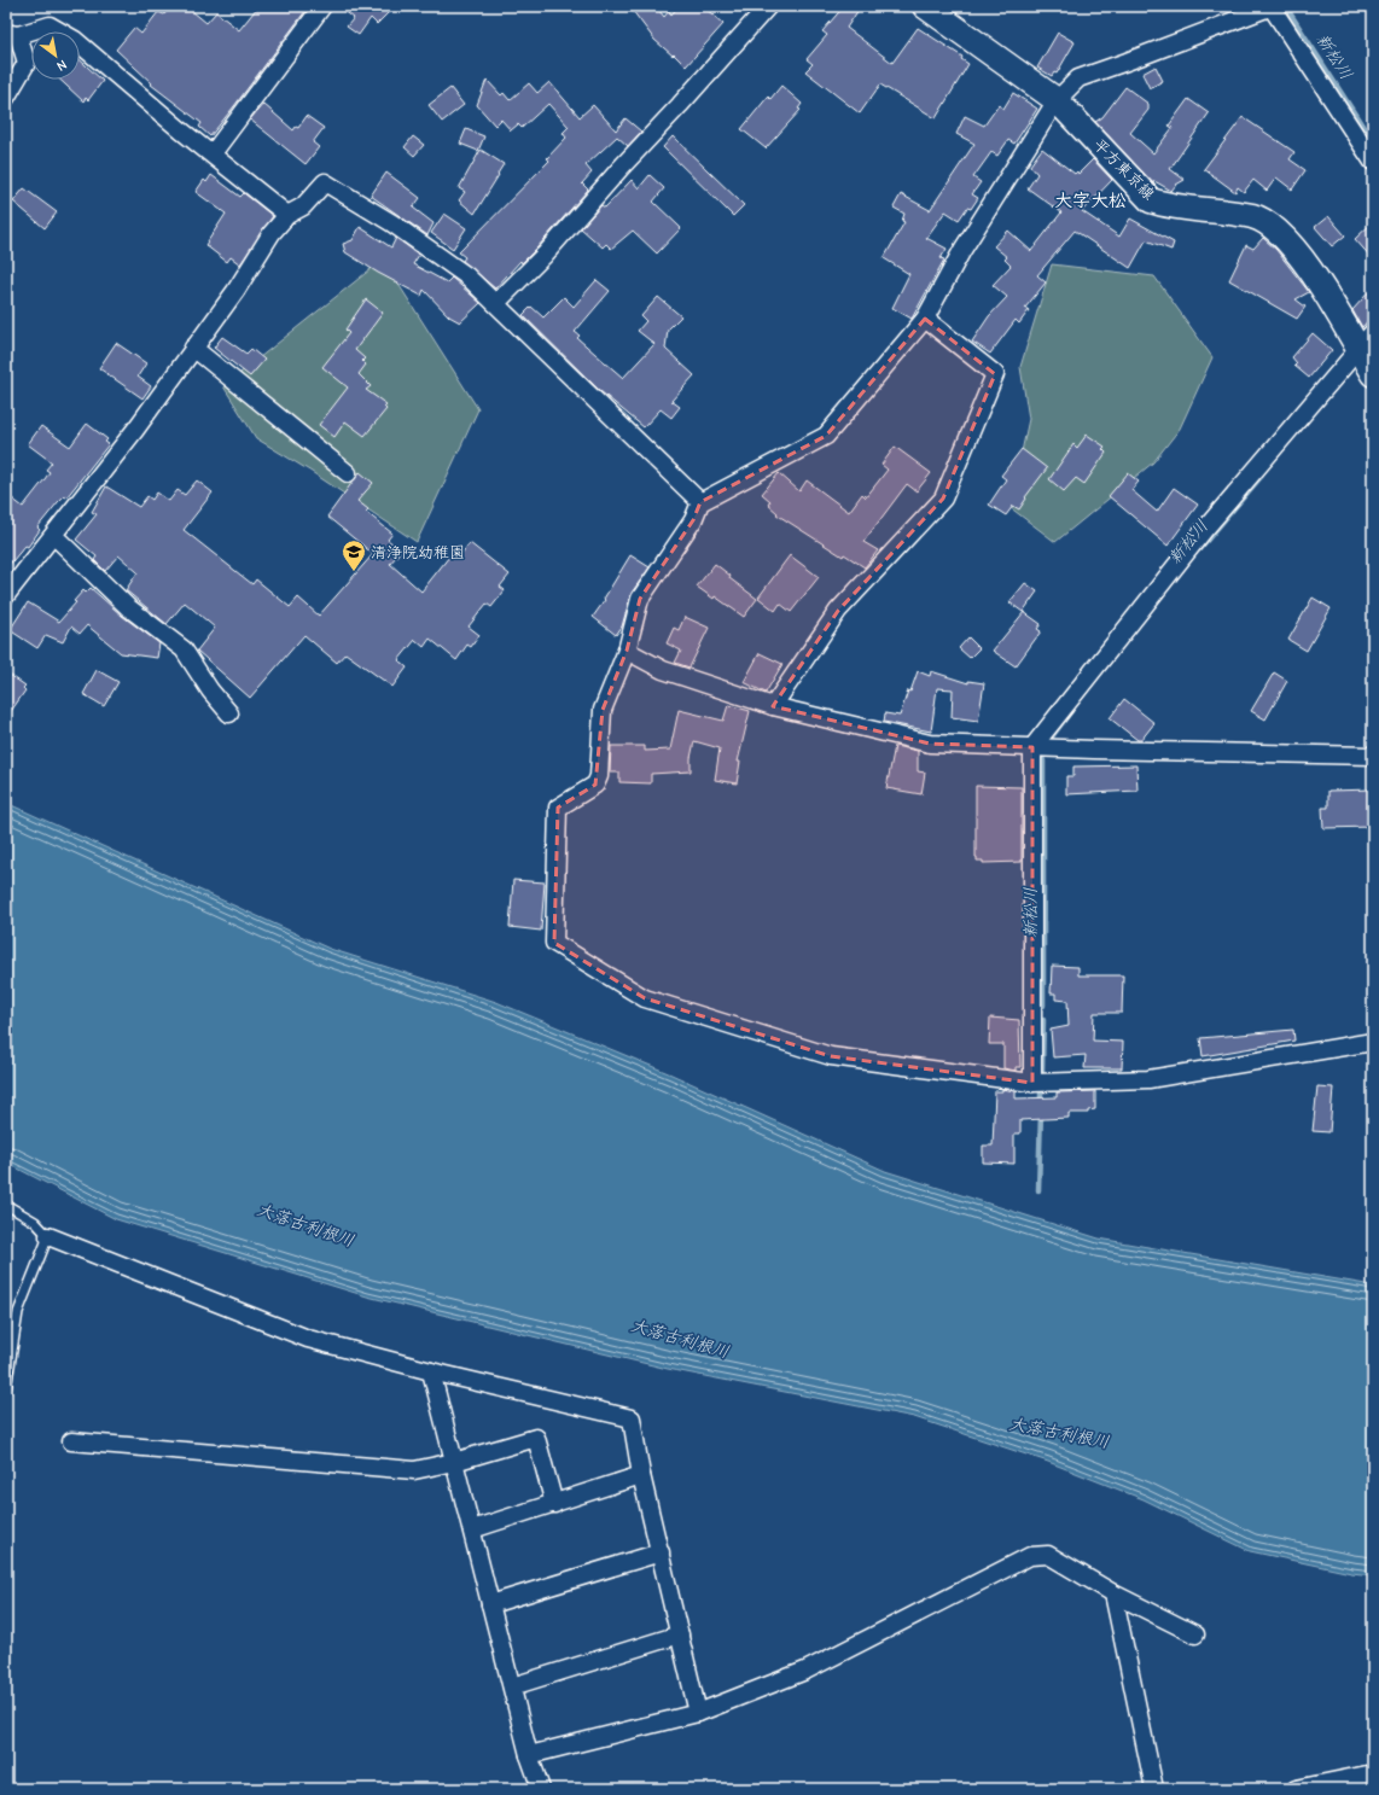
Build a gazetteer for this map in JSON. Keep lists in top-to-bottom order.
{
  "streets": {
    "main road": ["平方東京線"]
  },
  "districts": ["大字大松"],
  "water": ["新松川", "大落古利根川"],
  "places": {
    "school or university": ["清浄院幼稚園"]
  },
  "north": "bottom right"
}
